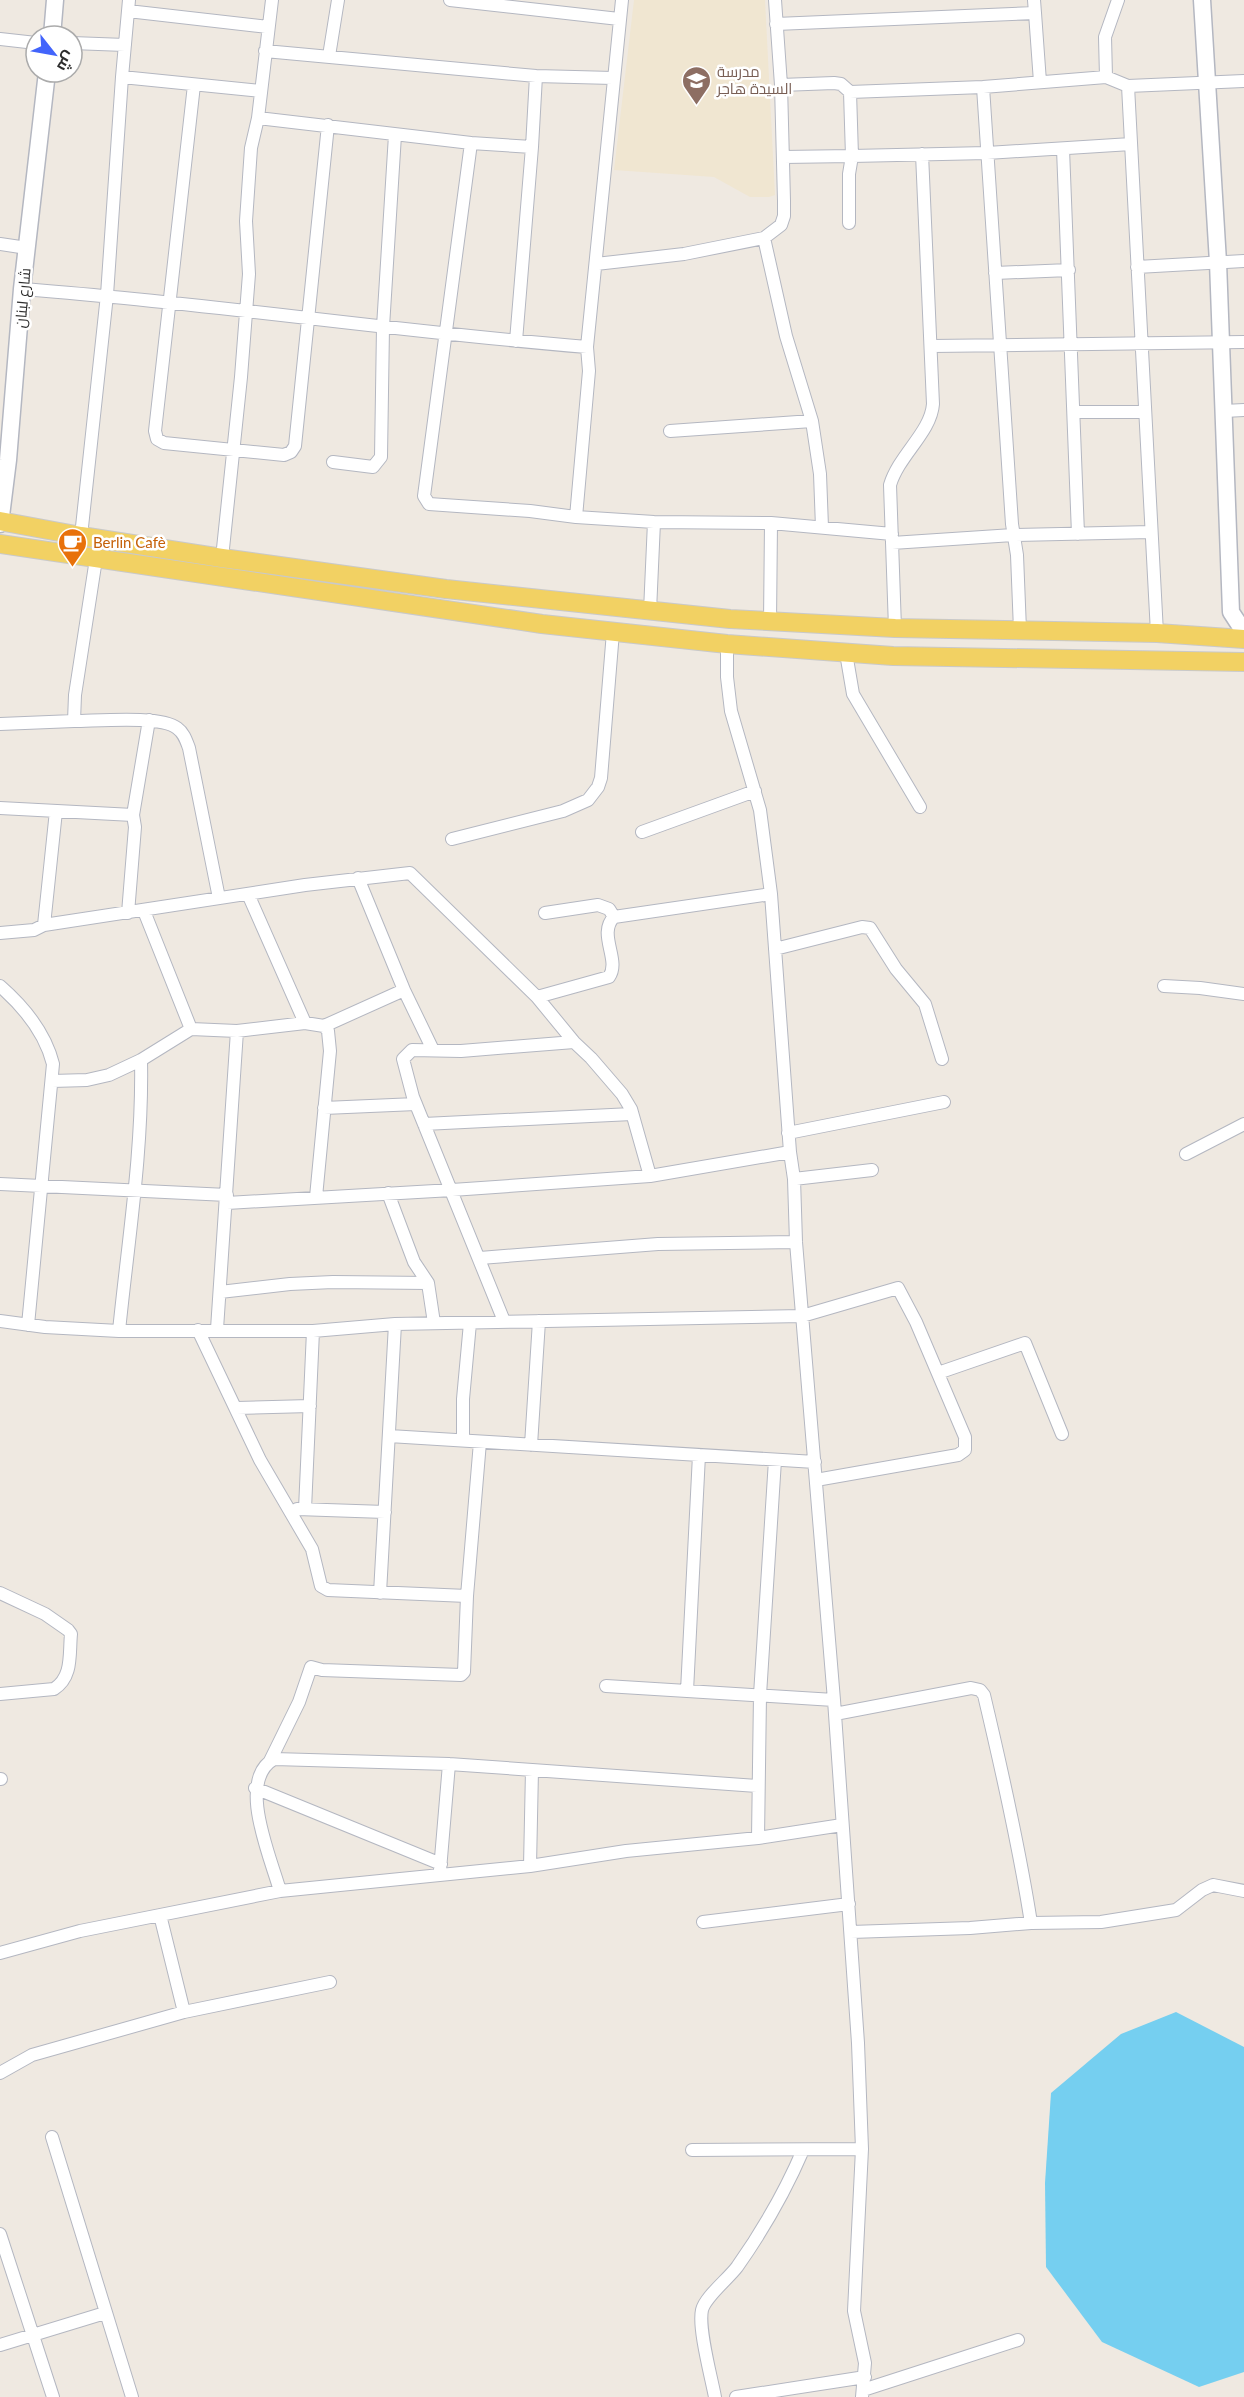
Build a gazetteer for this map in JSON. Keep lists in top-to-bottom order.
{
  "streets": {
    "street": ["شارع لبنان"]
  },
  "places": {
    "school or university": ["مدرسة السيدة هاجر"],
    "cafe": ["Berlin Cafè"]
  },
  "north": "bottom right"
}
